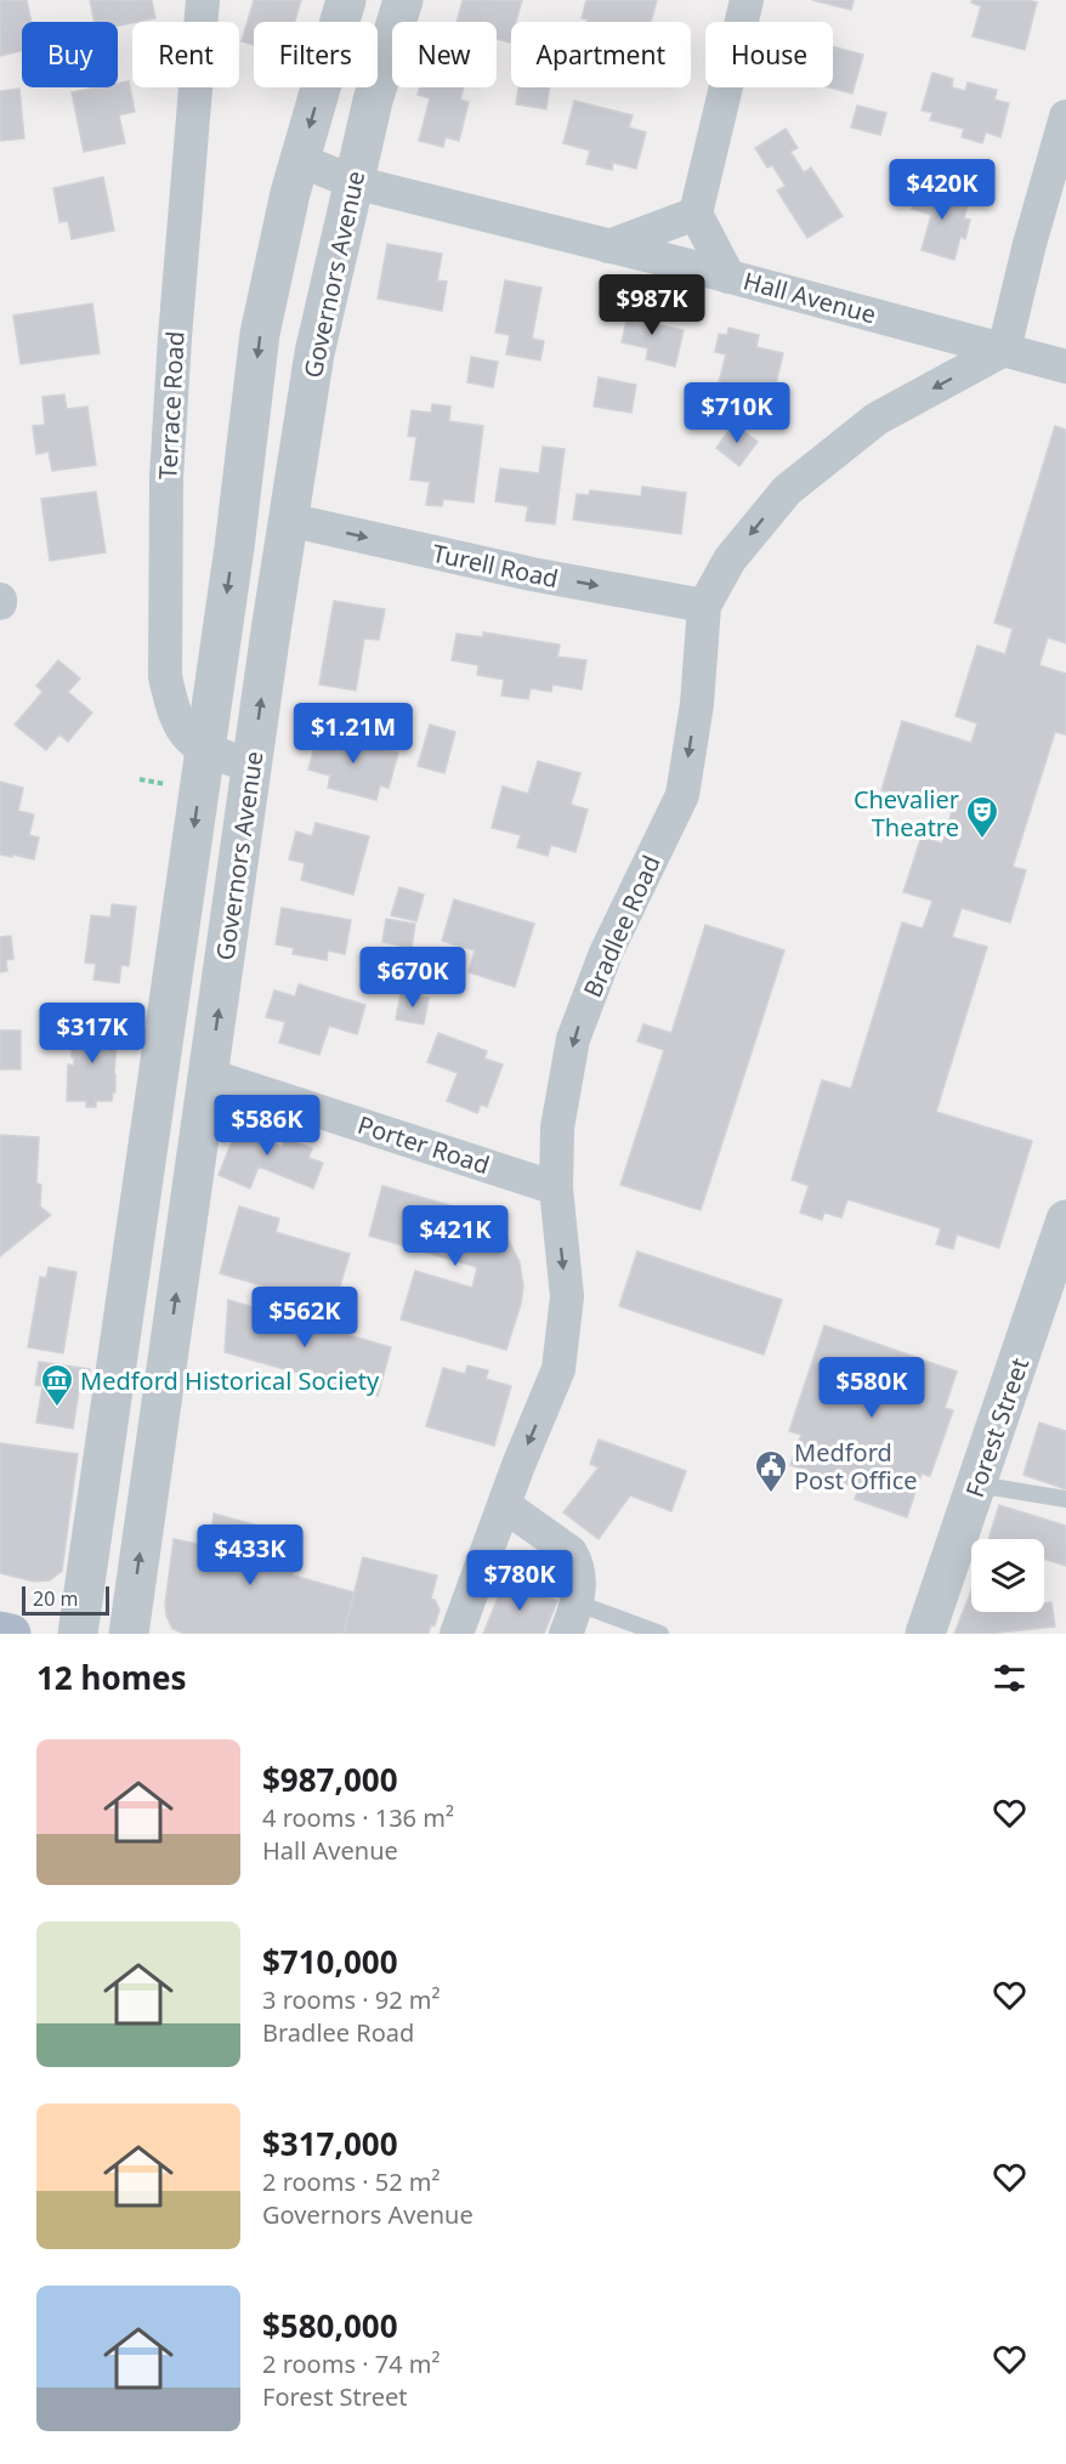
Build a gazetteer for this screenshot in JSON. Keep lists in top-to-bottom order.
{
  "streets": {
    "street": [
      "Governors Avenue",
      "Hall Avenue",
      "Terrace Road",
      "Turell Road",
      "Bradlee Road",
      "Porter Road",
      "Forest Street"
    ]
  },
  "crossings": [
    ["Governors Avenue", "Hall Avenue"],
    ["Governors Avenue", "Terrace Road"],
    ["Governors Avenue", "Turell Road"],
    ["Governors Avenue", "Porter Road"],
    ["Hall Avenue", "Bradlee Road"],
    ["Turell Road", "Bradlee Road"],
    ["Bradlee Road", "Porter Road"]
  ],
  "one_way": ["Turell Road", "Bradlee Road"],
  "places": {
    "theatre": ["Chevalier Theatre"],
    "museum": ["Medford Historical Society"],
    "public building": ["Medford Post Office"]
  },
  "scale_bar": "20 m",
  "page": {
    "chip": [
      "Buy",
      "Rent",
      "Filters",
      "New",
      "Apartment",
      "House"
    ],
    "price": [
      "$420K",
      "$987K",
      "$710K",
      "$1.21M",
      "$670K",
      "$317K",
      "$586K",
      "$421K",
      "$562K",
      "$580K",
      "$433K",
      "$780K"
    ],
    "scale": "20 m",
    "heading": "12 homes",
    "list": [
      {
        "name": "$987,000",
        "note": "4 rooms · 136 m² · Hall Avenue"
      },
      {
        "name": "$710,000",
        "note": "3 rooms · 92 m² · Bradlee Road"
      },
      {
        "name": "$317,000",
        "note": "2 rooms · 52 m² · Governors Avenue"
      },
      {
        "name": "$580,000",
        "note": "2 rooms · 74 m² · Forest Street"
      }
    ]
  }
}
